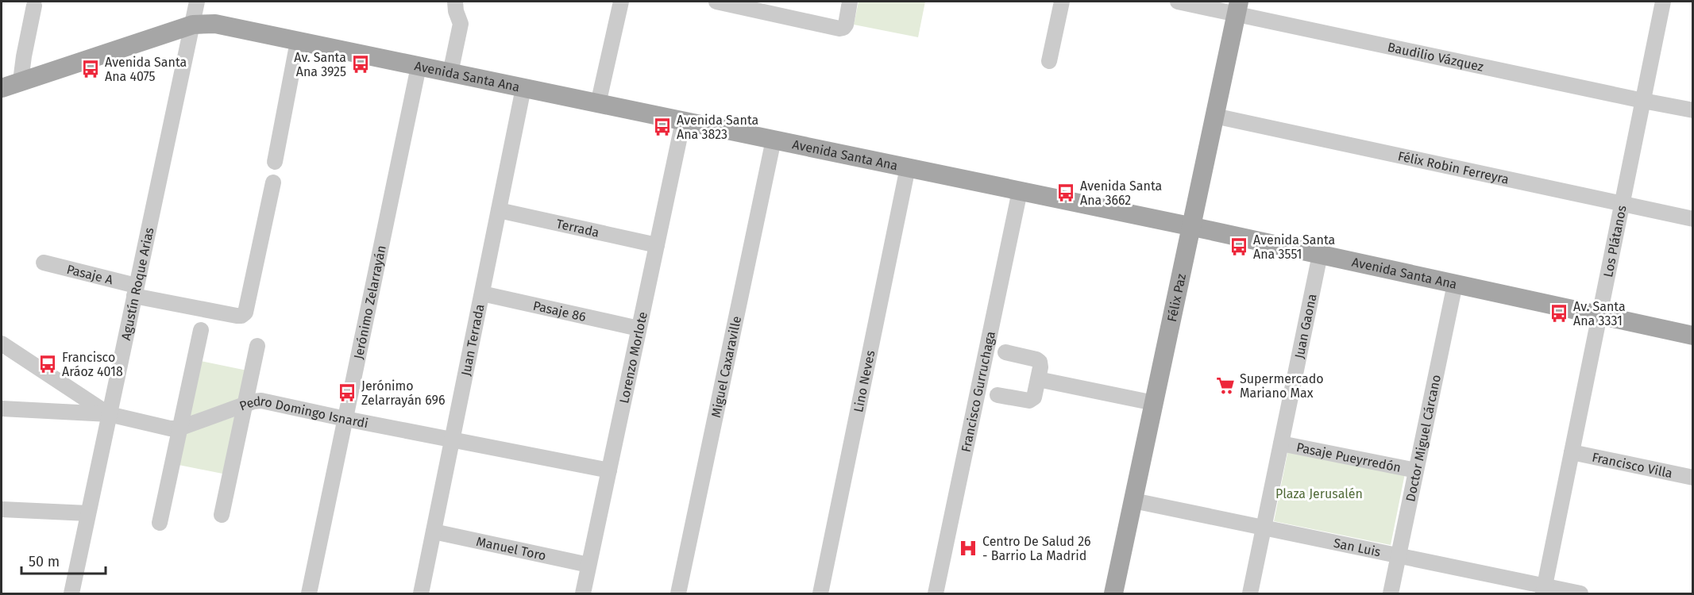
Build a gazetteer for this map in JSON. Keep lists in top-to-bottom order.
{
  "streets": {
    "main road": ["Avenida Santa Ana", "Félix Paz"],
    "street": [
      "Baudilio Vázquez",
      "Félix Robin Ferreyra",
      "Terrada",
      "Los Plátanos",
      "Pasaje A",
      "Agustín Roque Arias",
      "Jerónimo Zelarrayán",
      "Pasaje 86",
      "Juan Gaona",
      "Juan Terrada",
      "Lorenzo Morlote",
      "Miguel Caxaraville",
      "Lino Neves",
      "Francisco Gurruchaga",
      "Pedro Domingo Isnardi",
      "Doctor Miguel Cárcano",
      "Pasaje Pueyrredón",
      "Francisco Villa",
      "San Luis",
      "Manuel Toro"
    ]
  },
  "crossings": [
    ["Baudilio Vázquez", "Los Plátanos"],
    ["Baudilio Vázquez", "Félix Paz"],
    ["Avenida Santa Ana", "Los Plátanos"],
    ["Avenida Santa Ana", "Agustín Roque Arias"],
    ["Avenida Santa Ana", "Félix Paz"],
    ["Avenida Santa Ana", "Jerónimo Zelarrayán"],
    ["Avenida Santa Ana", "Juan Gaona"],
    ["Avenida Santa Ana", "Juan Terrada"],
    ["Avenida Santa Ana", "Lorenzo Morlote"],
    ["Avenida Santa Ana", "Miguel Caxaraville"],
    ["Avenida Santa Ana", "Lino Neves"],
    ["Avenida Santa Ana", "Francisco Gurruchaga"],
    ["Avenida Santa Ana", "Doctor Miguel Cárcano"],
    ["Félix Robin Ferreyra", "Los Plátanos"],
    ["Félix Robin Ferreyra", "Félix Paz"],
    ["Terrada", "Juan Terrada"],
    ["Terrada", "Lorenzo Morlote"],
    ["Los Plátanos", "Francisco Villa"],
    ["Los Plátanos", "San Luis"],
    ["Pasaje A", "Agustín Roque Arias"],
    ["Agustín Roque Arias", "Pedro Domingo Isnardi"],
    ["Félix Paz", "San Luis"],
    ["Jerónimo Zelarrayán", "Pedro Domingo Isnardi"],
    ["Pasaje 86", "Juan Terrada"],
    ["Pasaje 86", "Lorenzo Morlote"],
    ["Juan Gaona", "Pasaje Pueyrredón"],
    ["Juan Gaona", "San Luis"],
    ["Juan Terrada", "Pedro Domingo Isnardi"],
    ["Juan Terrada", "Manuel Toro"],
    ["Lorenzo Morlote", "Pedro Domingo Isnardi"],
    ["Lorenzo Morlote", "Manuel Toro"],
    ["Doctor Miguel Cárcano", "Pasaje Pueyrredón"],
    ["Doctor Miguel Cárcano", "San Luis"]
  ],
  "parks": ["Plaza Jerusalén"],
  "places": {
    "bus stop": [
      "Av. Santa Ana 3925",
      "Avenida Santa Ana 4075",
      "Avenida Santa Ana 3823",
      "Avenida Santa Ana 3662",
      "Avenida Santa Ana 3551",
      "Av. Santa Ana 3331",
      "Francisco Aráoz 4018",
      "Jerónimo Zelarrayán 696"
    ],
    "supermarket": ["Supermercado Mariano Max"],
    "hospital": ["Centro De Salud 26 - Barrio La Madrid"]
  },
  "scale_bar": "50 m"
}
